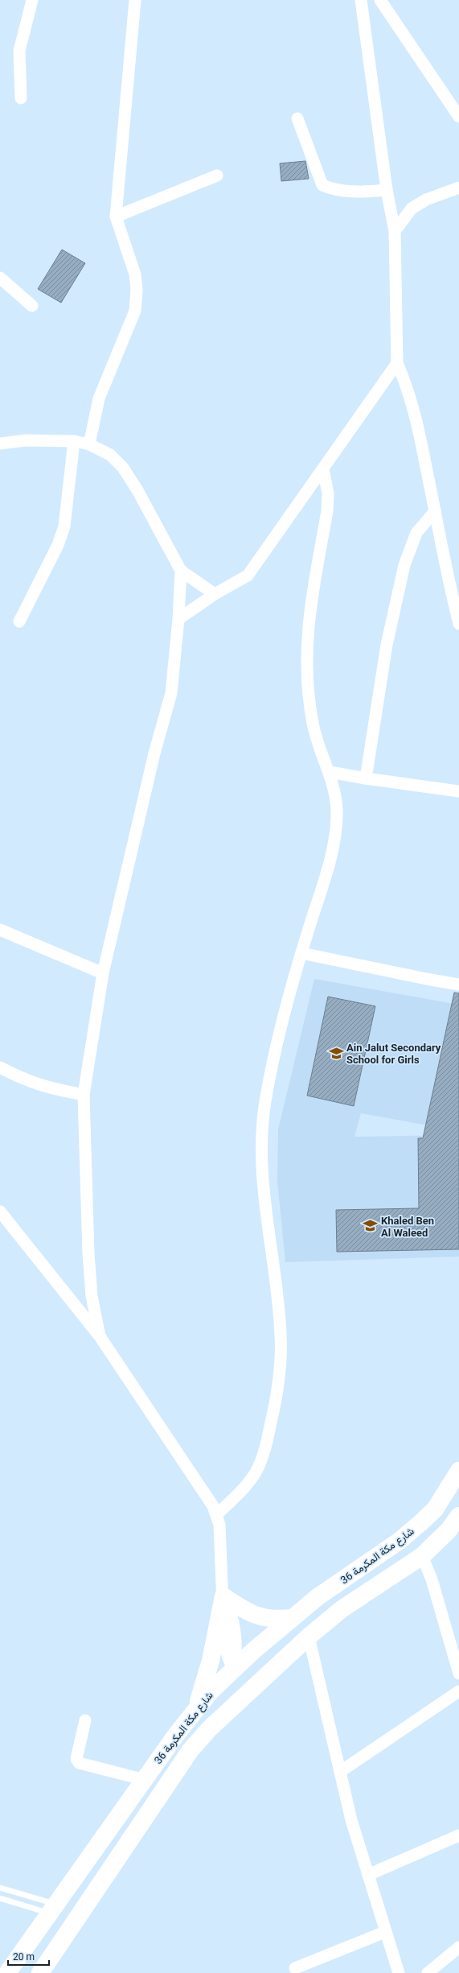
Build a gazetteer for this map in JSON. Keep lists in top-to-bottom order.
{
  "streets": {
    "main road": ["شارع مكة المكرمة 36"]
  },
  "places": {
    "school or university": ["Ain Jalut Secondary School for Girls", "Khaled Ben Al Waleed"]
  },
  "scale_bar": "20 m"
}
